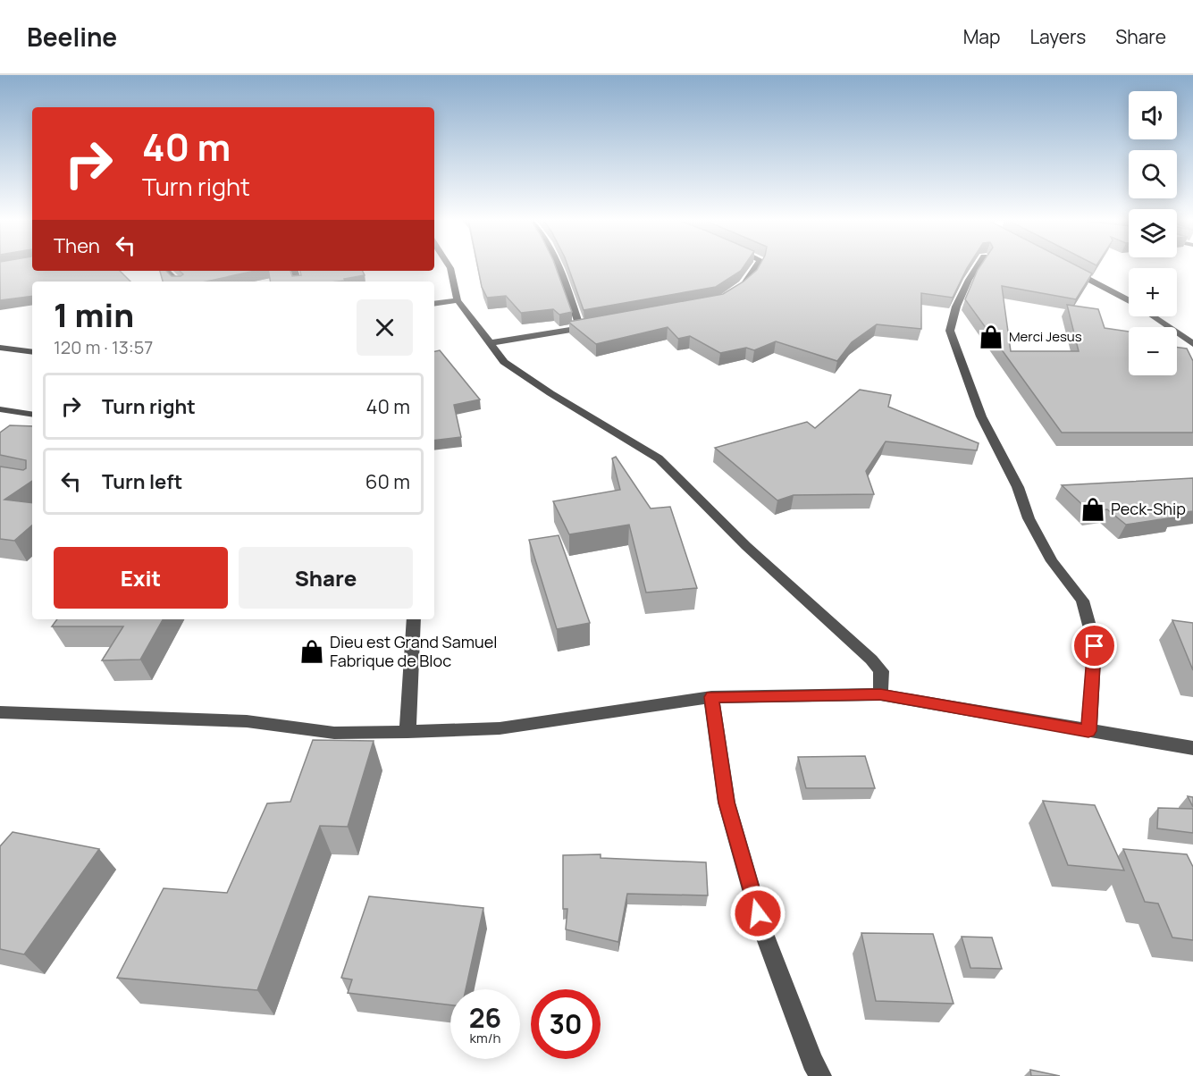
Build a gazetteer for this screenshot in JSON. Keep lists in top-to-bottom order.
{
  "places": {
    "shop": ["Merci Jesus", "Peck-Ship", "Dieu est Grand Samuel Fabrique de Bloc"]
  },
  "page": {
    "header": "Beeline",
    "nav": ["Map", "Layers", "Share"],
    "map_buttons": ["+", "−"],
    "turn": ["40 m", "Turn right"],
    "then": "Then",
    "heading": ["1 min", "120 m · 13:57"],
    "list": [
      {
        "name": "Turn right",
        "value": "40 m"
      },
      {
        "name": "Turn left",
        "value": "60 m"
      }
    ],
    "buttons": ["Exit", "Share"],
    "speed": "26 km/h",
    "limit": "30"
  }
}
